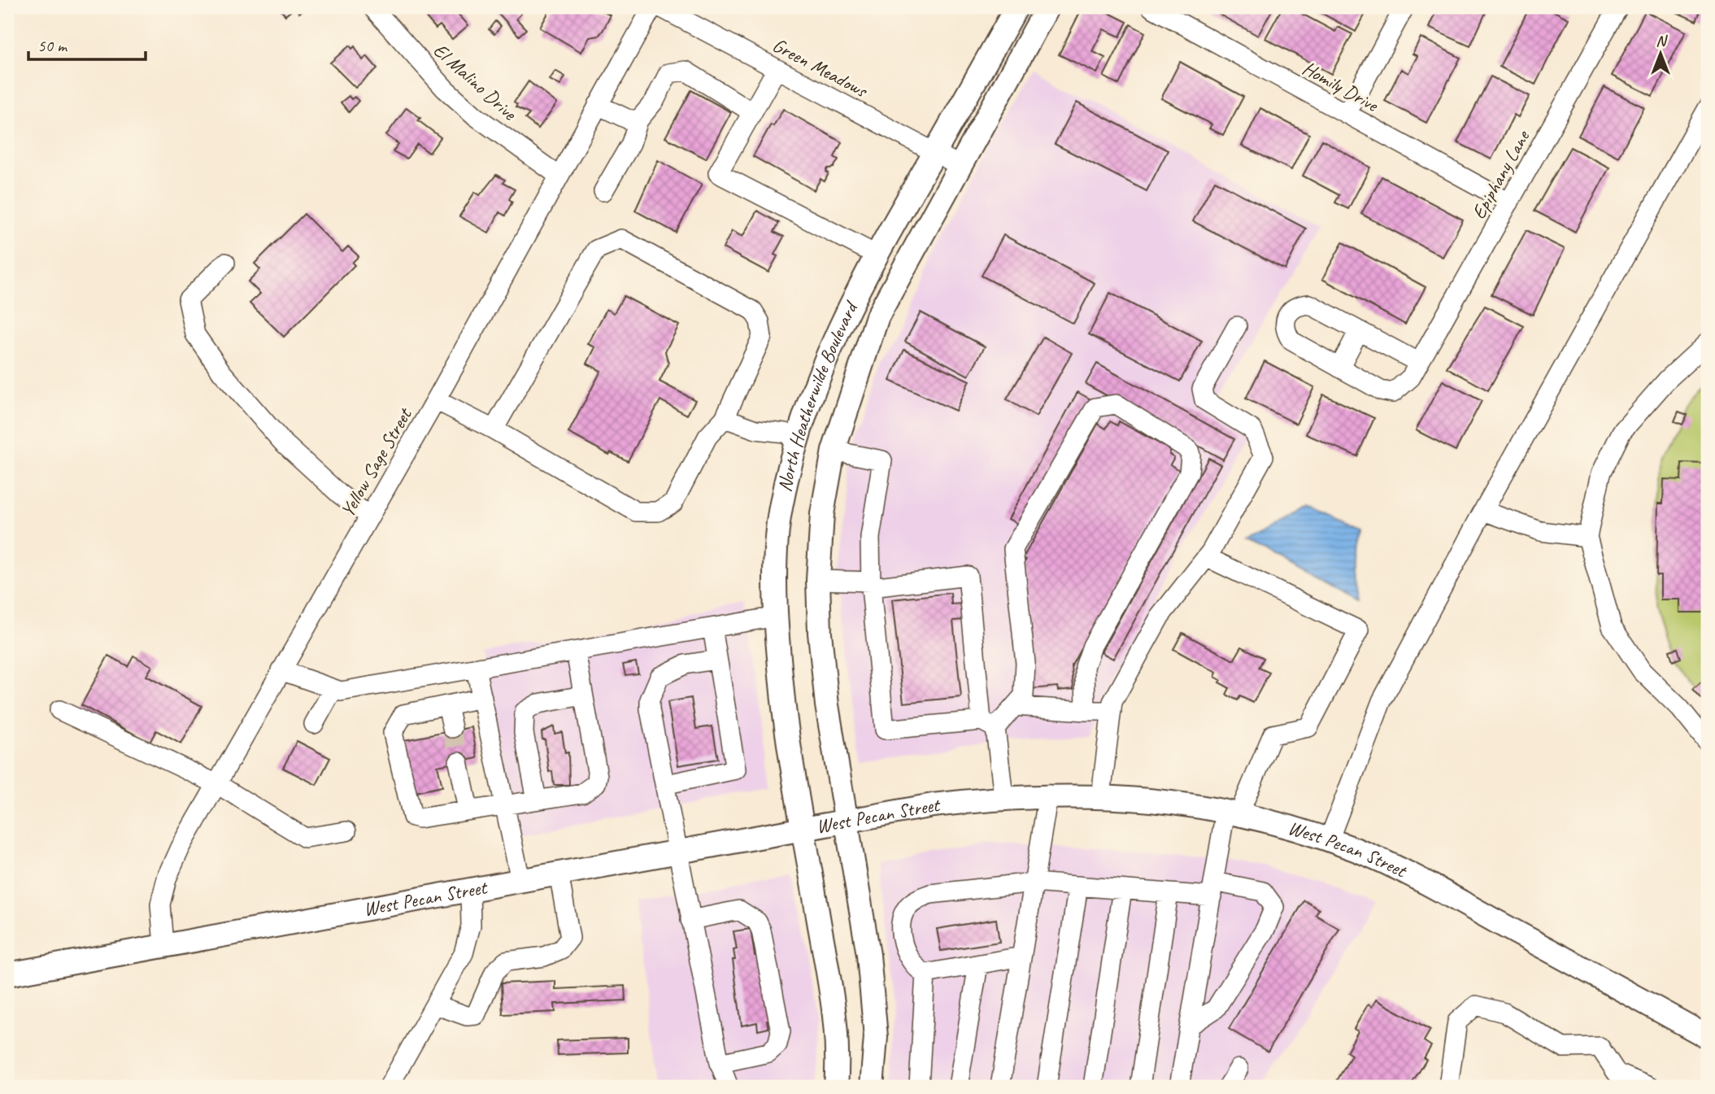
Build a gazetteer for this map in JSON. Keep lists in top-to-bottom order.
{
  "streets": {
    "main road": ["North Heatherwilde Boulevard", "West Pecan Street"],
    "street": [
      "Green Meadows",
      "El Malino Drive",
      "Homily Drive",
      "Epiphany Lane",
      "Yellow Sage Street"
    ]
  },
  "crossings": [
    ["Green Meadows", "North Heatherwilde Boulevard"],
    ["El Malino Drive", "Yellow Sage Street"],
    ["Homily Drive", "Epiphany Lane"],
    ["North Heatherwilde Boulevard", "West Pecan Street"],
    ["Yellow Sage Street", "West Pecan Street"]
  ],
  "scale_bar": "50 m",
  "north": "top"
}
